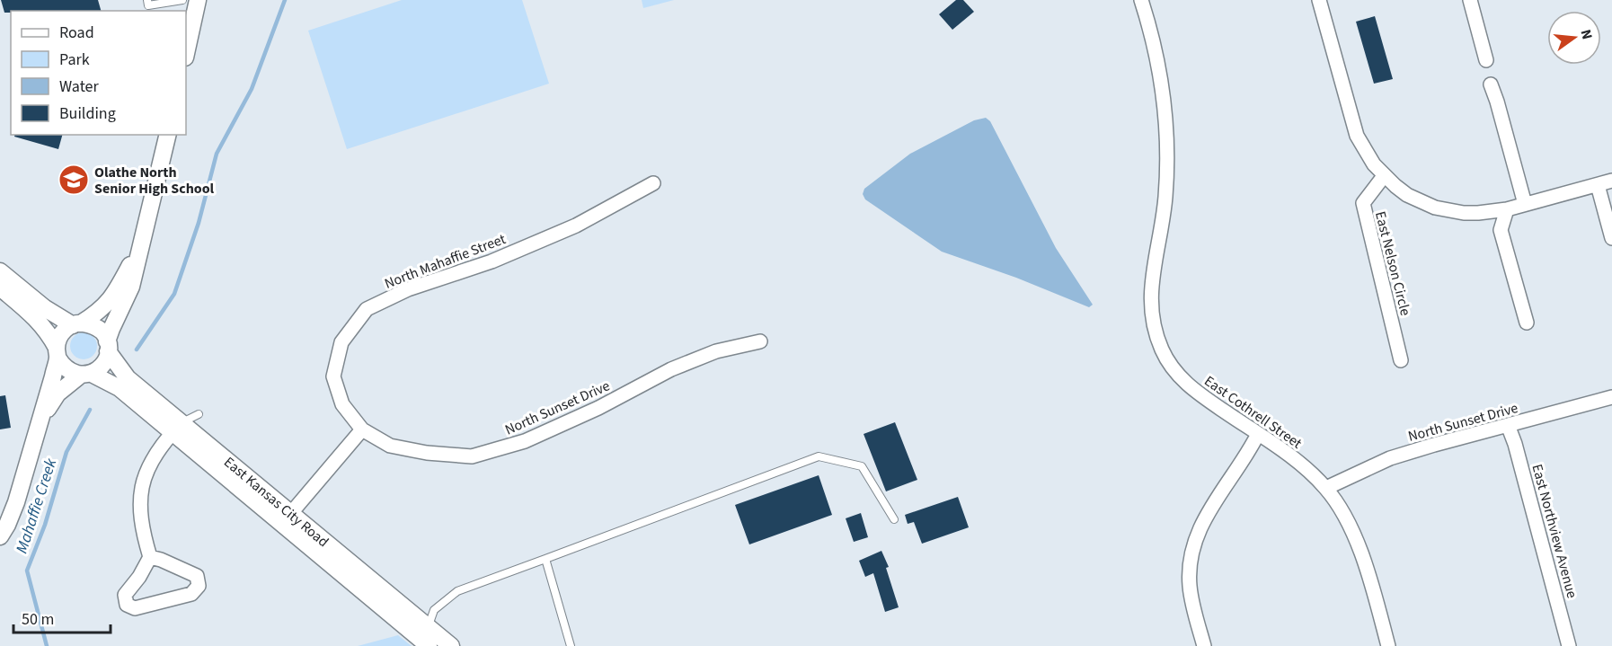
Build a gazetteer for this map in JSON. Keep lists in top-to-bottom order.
{
  "streets": {
    "street": [
      "North Mahaffie Street",
      "East Nelson Circle",
      "North Sunset Drive",
      "East Cothrell Street",
      "East Kansas City Road",
      "East Northview Avenue"
    ]
  },
  "crossings": [
    ["North Mahaffie Street", "North Sunset Drive"],
    ["North Sunset Drive", "East Cothrell Street"],
    ["North Sunset Drive", "East Northview Avenue"]
  ],
  "water": ["Mahaffie Creek"],
  "places": {
    "school or university": ["Olathe North Senior High School"]
  },
  "legend": [
    "Road",
    "Park",
    "Water",
    "Building"
  ],
  "scale_bar": "50 m",
  "north": "right"
}
